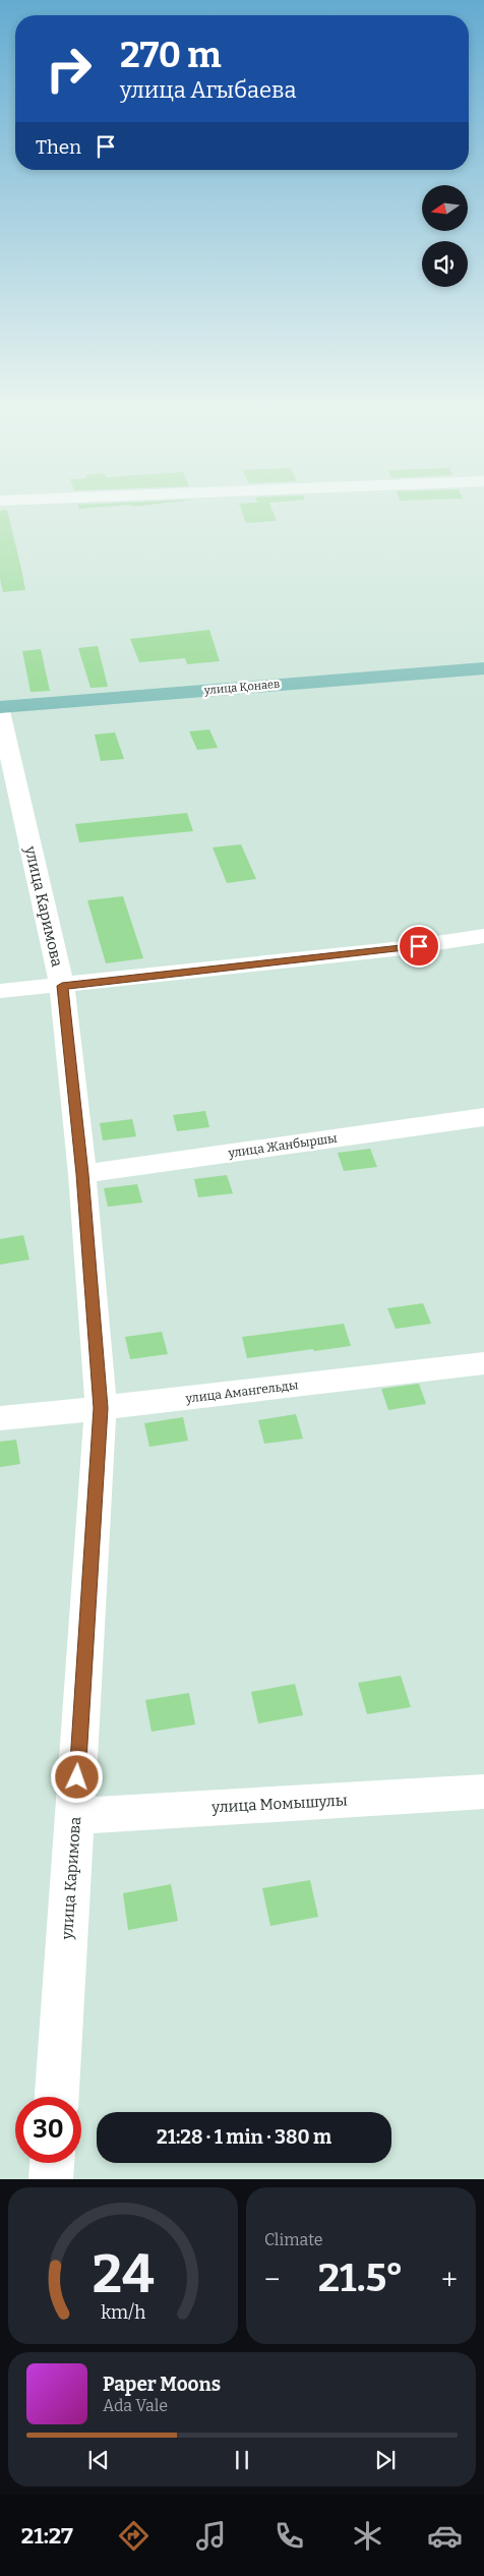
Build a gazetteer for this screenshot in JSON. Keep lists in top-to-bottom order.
{
  "streets": {
    "main road": ["улица Қонаев"],
    "street": [
      "улица Каримова",
      "улица Жанбыршы",
      "улица Амангельды",
      "улица Момышулы"
    ]
  },
  "crossings": [
    ["улица Каримова", "улица Жанбыршы"],
    ["улица Каримова", "улица Амангельды"],
    ["улица Каримова", "улица Момышулы"]
  ],
  "north": "left",
  "page": {
    "turn": ["270 m", "улица Агыбаева"],
    "then": "Then",
    "limit": "30",
    "trip": "21:28 · 1 min · 380 m",
    "tile": "Climate",
    "heat": ["−", "21.5°", "+"],
    "song": ["Paper Moons", "Ada Vale"],
    "tabs": "21:27",
    "gauge": ["24", "km/h"]
  }
}
